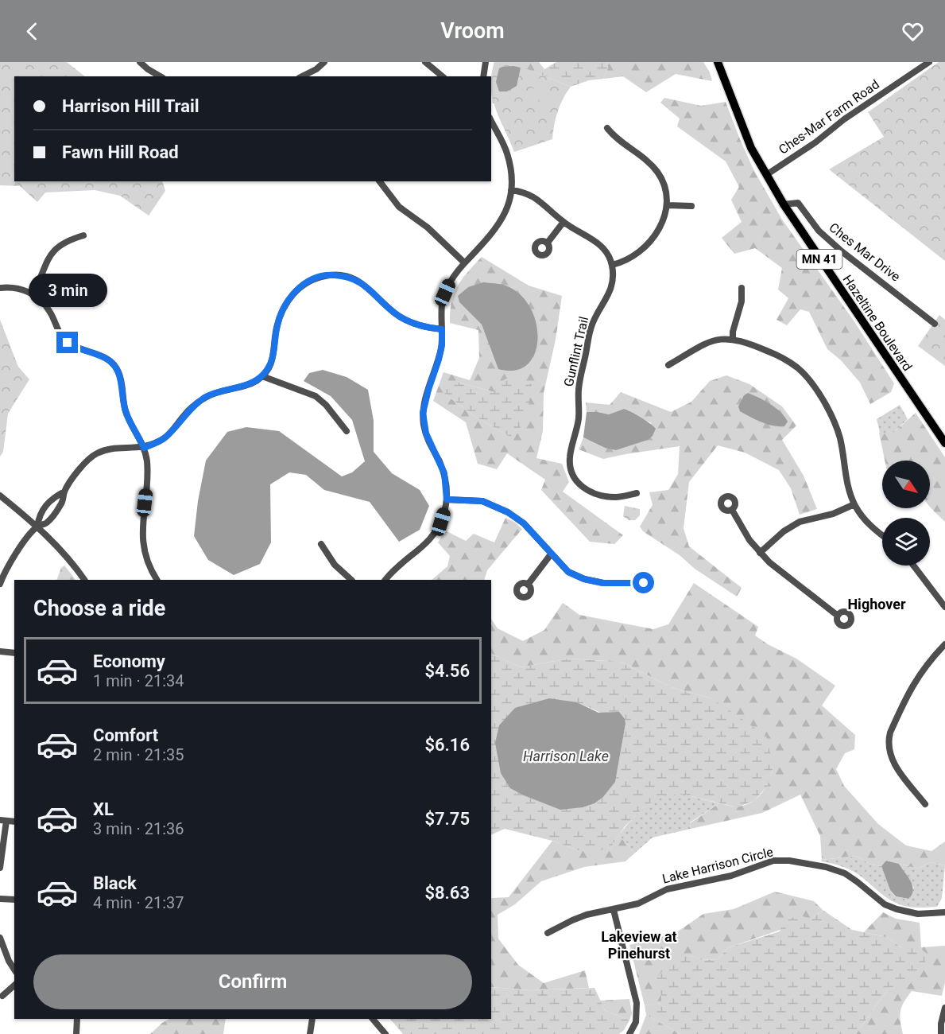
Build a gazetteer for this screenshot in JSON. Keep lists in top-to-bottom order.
{
  "streets": {
    "main road": ["MN 41", "Hazeltine Boulevard"],
    "street": [
      "Ches-Mar Farm Road",
      "Ches Mar Drive",
      "Gunflint Trail",
      "Lake Harrison Circle"
    ]
  },
  "crossings": [
    ["Ches-Mar Farm Road", "Hazeltine Boulevard"],
    ["Ches Mar Drive", "Hazeltine Boulevard"]
  ],
  "districts": ["Highover", "Lakeview at Pinehurst"],
  "water": ["Harrison Lake"],
  "north": "bottom right",
  "page": {
    "header": "Vroom",
    "banner": ["Harrison Hill Trail", "Fawn Hill Road"],
    "bubble": "3 min",
    "heading": "Choose a ride",
    "list": [
      {
        "name": "Economy",
        "note": "1 min · 21:34",
        "value": "$4.56"
      },
      {
        "name": "Comfort",
        "note": "2 min · 21:35",
        "value": "$6.16"
      },
      {
        "name": "XL",
        "note": "3 min · 21:36",
        "value": "$7.75"
      },
      {
        "name": "Black",
        "note": "4 min · 21:37",
        "value": "$8.63"
      }
    ],
    "buttons": "Confirm"
  }
}
